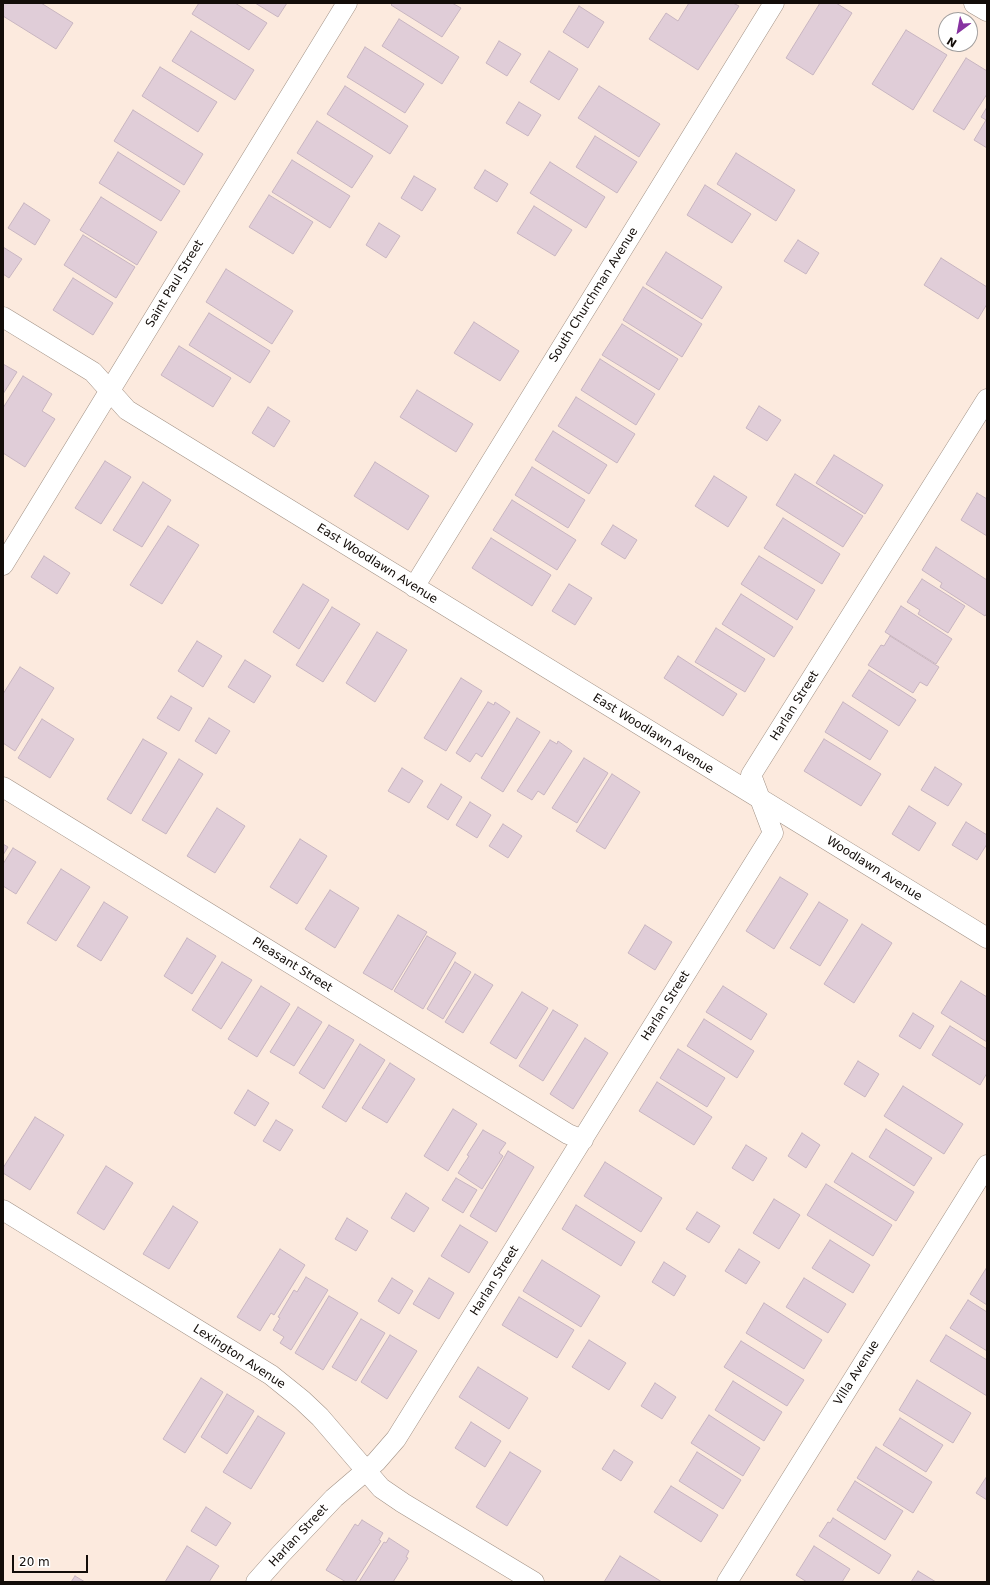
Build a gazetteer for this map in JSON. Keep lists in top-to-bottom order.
{
  "streets": {
    "street": [
      "Saint Paul Street",
      "South Churchman Avenue",
      "East Woodlawn Avenue",
      "Harlan Street",
      "Woodlawn Avenue",
      "Pleasant Street",
      "Lexington Avenue",
      "Villa Avenue"
    ]
  },
  "crossings": [
    ["Saint Paul Street", "East Woodlawn Avenue"],
    ["South Churchman Avenue", "East Woodlawn Avenue"],
    ["East Woodlawn Avenue", "Harlan Street"],
    ["East Woodlawn Avenue", "Woodlawn Avenue"],
    ["Harlan Street", "Woodlawn Avenue"],
    ["Harlan Street", "Pleasant Street"],
    ["Harlan Street", "Lexington Avenue"]
  ],
  "scale_bar": "20 m",
  "north": "bottom left"
}
